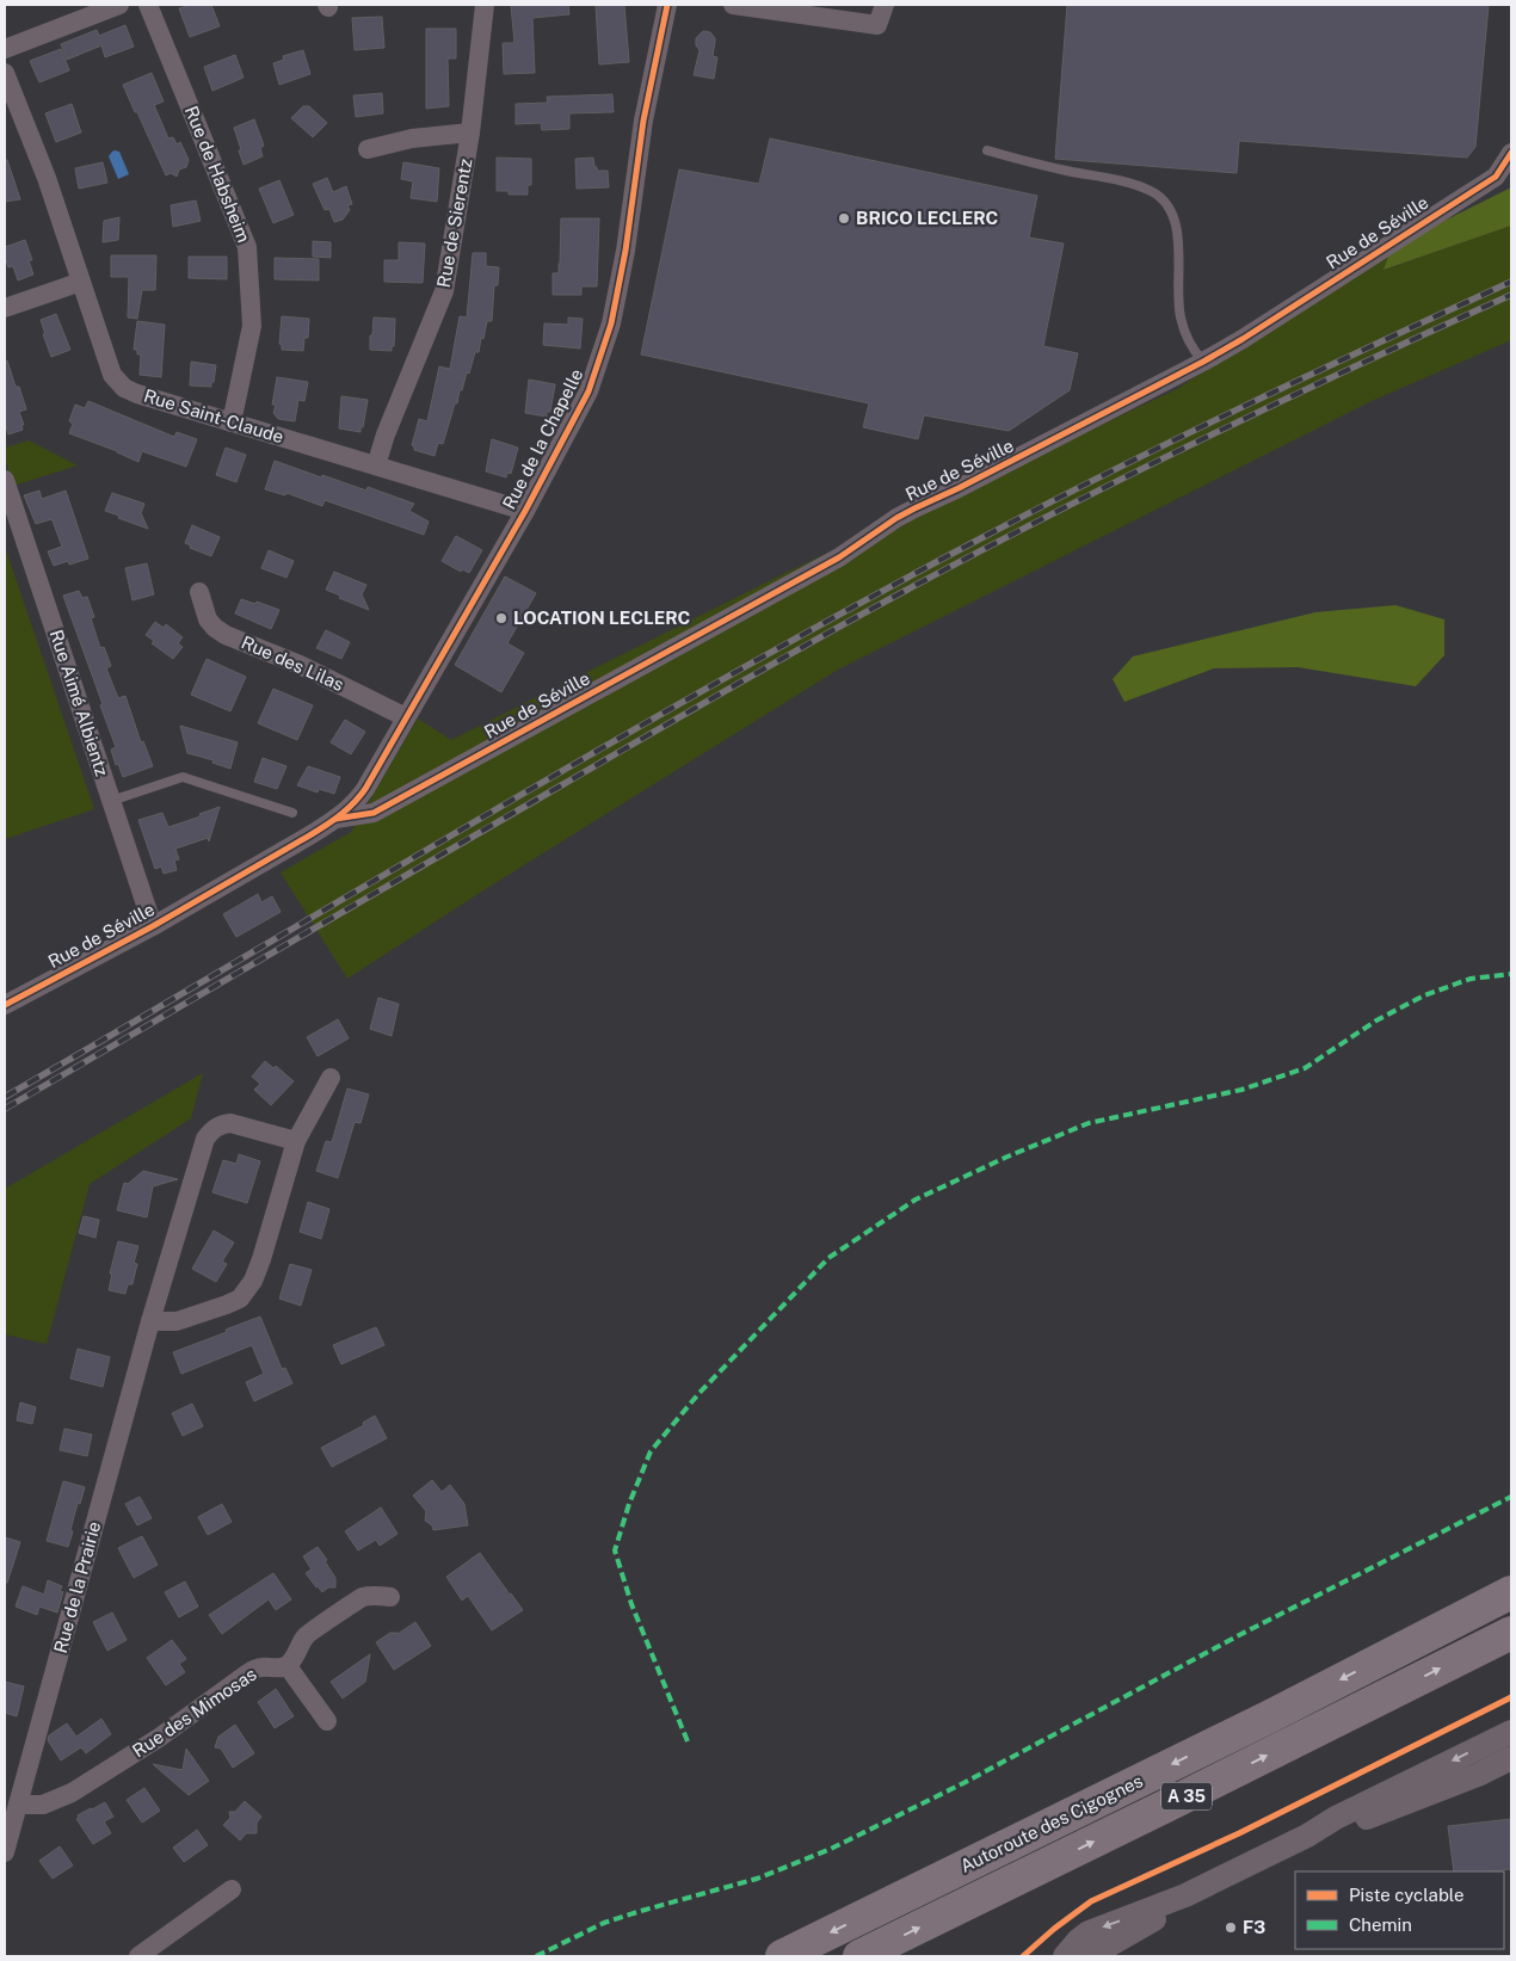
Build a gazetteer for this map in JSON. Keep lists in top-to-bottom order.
{
  "streets": {
    "highway": ["A 35", "Autoroute des Cigognes"],
    "street": [
      "Rue de Habsheim",
      "Rue de Sierentz",
      "Rue de Séville",
      "Rue Saint-Claude",
      "Rue de la Chapelle",
      "Rue des Lilas",
      "Rue Aimé Albientz",
      "Rue de la Prairie",
      "Rue des Mimosas"
    ]
  },
  "crossings": [
    ["Rue de Habsheim", "Rue Saint-Claude"],
    ["Rue de Sierentz", "Rue Saint-Claude"],
    ["Rue de Séville", "Rue de la Chapelle"],
    ["Rue de Séville", "Rue Aimé Albientz"],
    ["Rue Saint-Claude", "Rue de la Chapelle"],
    ["Rue de la Chapelle", "Rue des Lilas"],
    ["Rue de la Prairie", "Rue des Mimosas"]
  ],
  "places": ["BRICO LECLERC", "LOCATION LECLERC", "F3"],
  "legend": ["Piste cyclable", "Chemin"]
}
